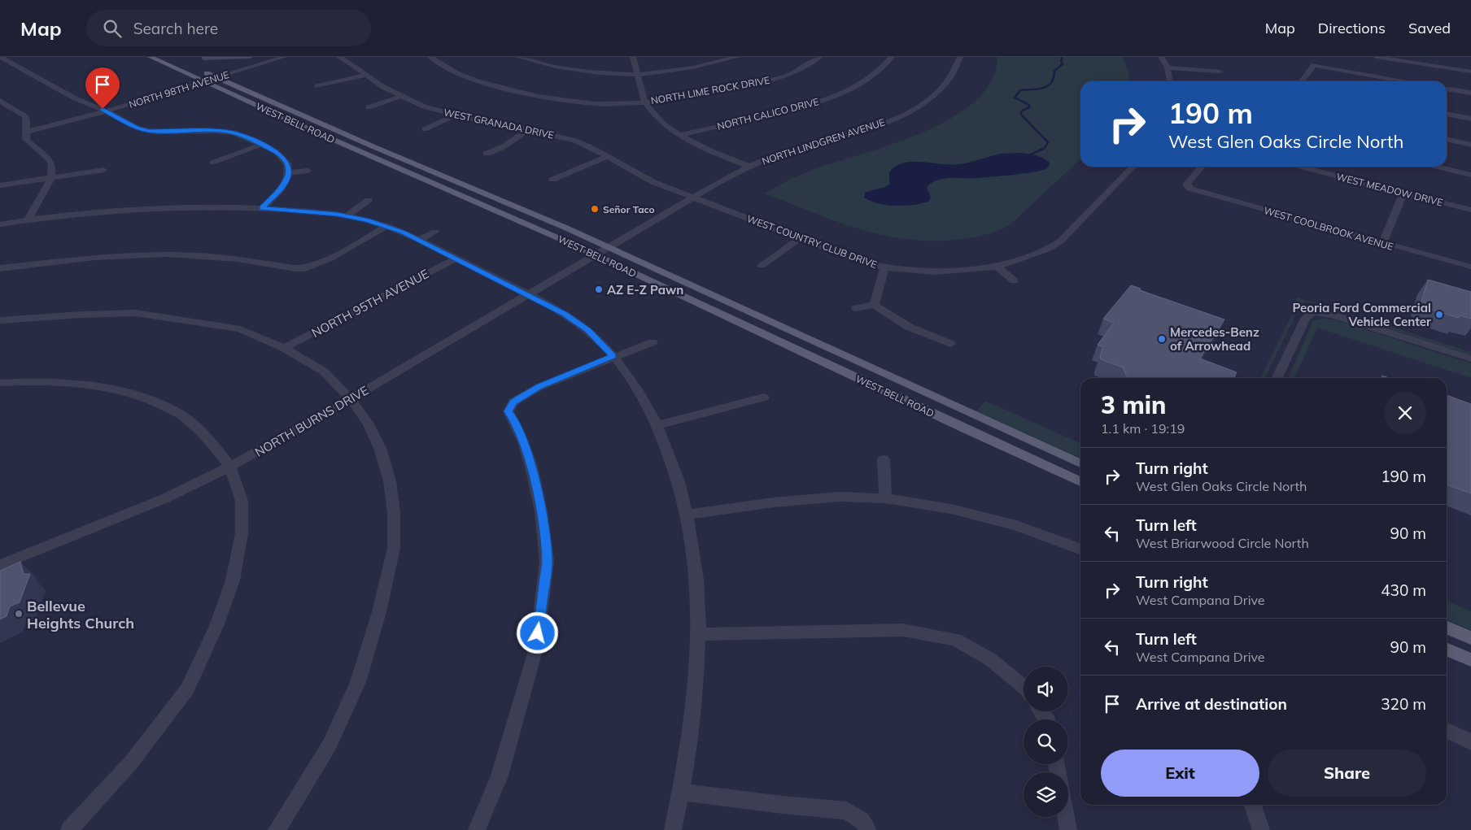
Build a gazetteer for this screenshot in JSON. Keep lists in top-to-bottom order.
{
  "streets": {
    "main road": ["WEST BELL ROAD"],
    "street": [
      "NORTH 98TH AVENUE",
      "NORTH LIME ROCK DRIVE",
      "NORTH CALICO DRIVE",
      "WEST GRANADA DRIVE",
      "NORTH LINDGREN AVENUE",
      "WEST MEADOW DRIVE",
      "WEST COOLBROOK AVENUE",
      "WEST COUNTRY CLUB DRIVE",
      "NORTH 95TH AVENUE",
      "NORTH BURNS DRIVE"
    ]
  },
  "crossings": [
    ["NORTH 98TH AVENUE", "WEST BELL ROAD"],
    ["WEST BELL ROAD", "NORTH LINDGREN AVENUE"],
    ["WEST BELL ROAD", "NORTH BURNS DRIVE"],
    ["WEST GRANADA DRIVE", "NORTH LINDGREN AVENUE"],
    ["WEST GRANADA DRIVE", "WEST COUNTRY CLUB DRIVE"],
    ["NORTH LINDGREN AVENUE", "WEST COUNTRY CLUB DRIVE"],
    ["NORTH LINDGREN AVENUE", "NORTH BURNS DRIVE"]
  ],
  "places": [
    "Señor Taco",
    "AZ E-Z Pawn",
    "Peoria Ford Commercial Vehicle Center",
    "Mercedes-Benz of Arrowhead",
    "Bellevue Heights Church"
  ],
  "page": {
    "header": "Map",
    "search": "Search here",
    "nav": ["Map", "Directions", "Saved"],
    "turn": ["190 m", "West Glen Oaks Circle North"],
    "heading": ["3 min", "1.1 km · 19:19"],
    "list": [
      {
        "name": "Turn right",
        "note": "West Glen Oaks Circle North",
        "value": "190 m"
      },
      {
        "name": "Turn left",
        "note": "West Briarwood Circle North",
        "value": "90 m"
      },
      {
        "name": "Turn right",
        "note": "West Campana Drive",
        "value": "430 m"
      },
      {
        "name": "Turn left",
        "note": "West Campana Drive",
        "value": "90 m"
      },
      {
        "name": "Arrive at destination",
        "value": "320 m"
      }
    ],
    "buttons": ["Exit", "Share"]
  }
}
